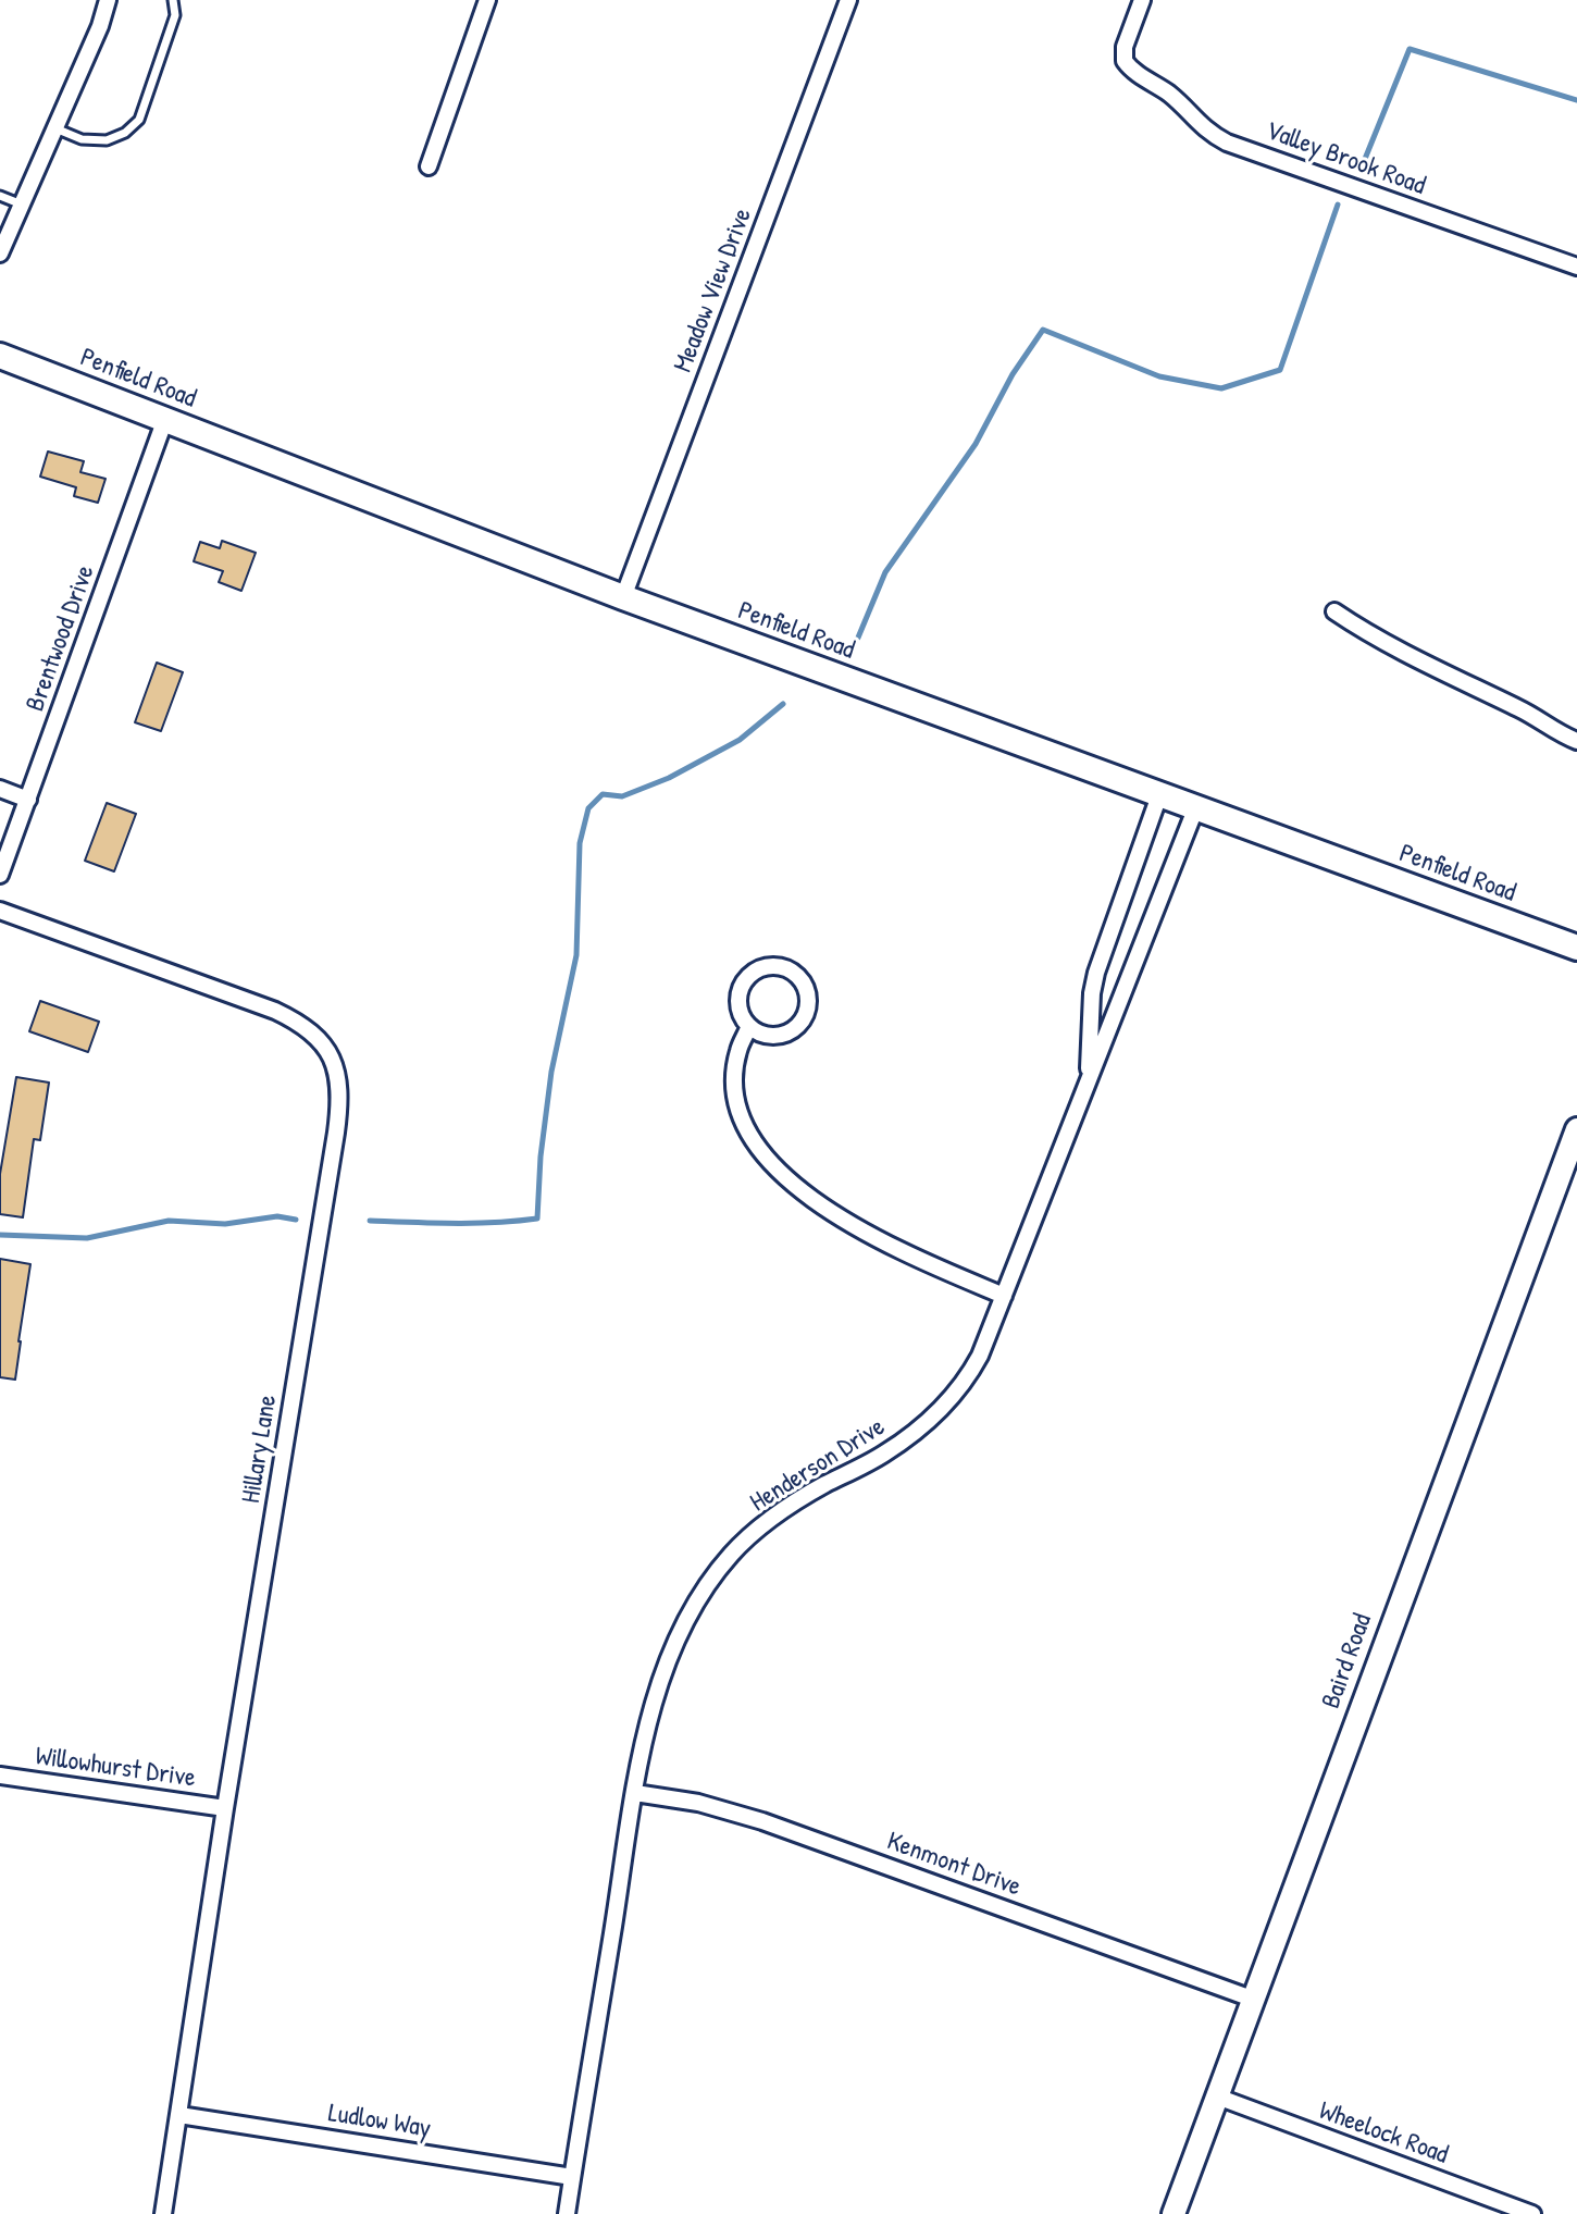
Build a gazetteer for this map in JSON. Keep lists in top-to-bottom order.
{
  "streets": {
    "main road": ["Penfield Road"],
    "street": [
      "Valley Brook Road",
      "Meadow View Drive",
      "Brentwood Drive",
      "Hillary Lane",
      "Henderson Drive",
      "Baird Road",
      "Willowhurst Drive",
      "Kenmont Drive",
      "Ludlow Way",
      "Wheelock Road"
    ]
  },
  "crossings": [
    ["Meadow View Drive", "Penfield Road"],
    ["Penfield Road", "Brentwood Drive"],
    ["Penfield Road", "Henderson Drive"],
    ["Hillary Lane", "Willowhurst Drive"],
    ["Hillary Lane", "Ludlow Way"],
    ["Henderson Drive", "Kenmont Drive"],
    ["Henderson Drive", "Ludlow Way"],
    ["Baird Road", "Kenmont Drive"],
    ["Baird Road", "Wheelock Road"]
  ]
}
